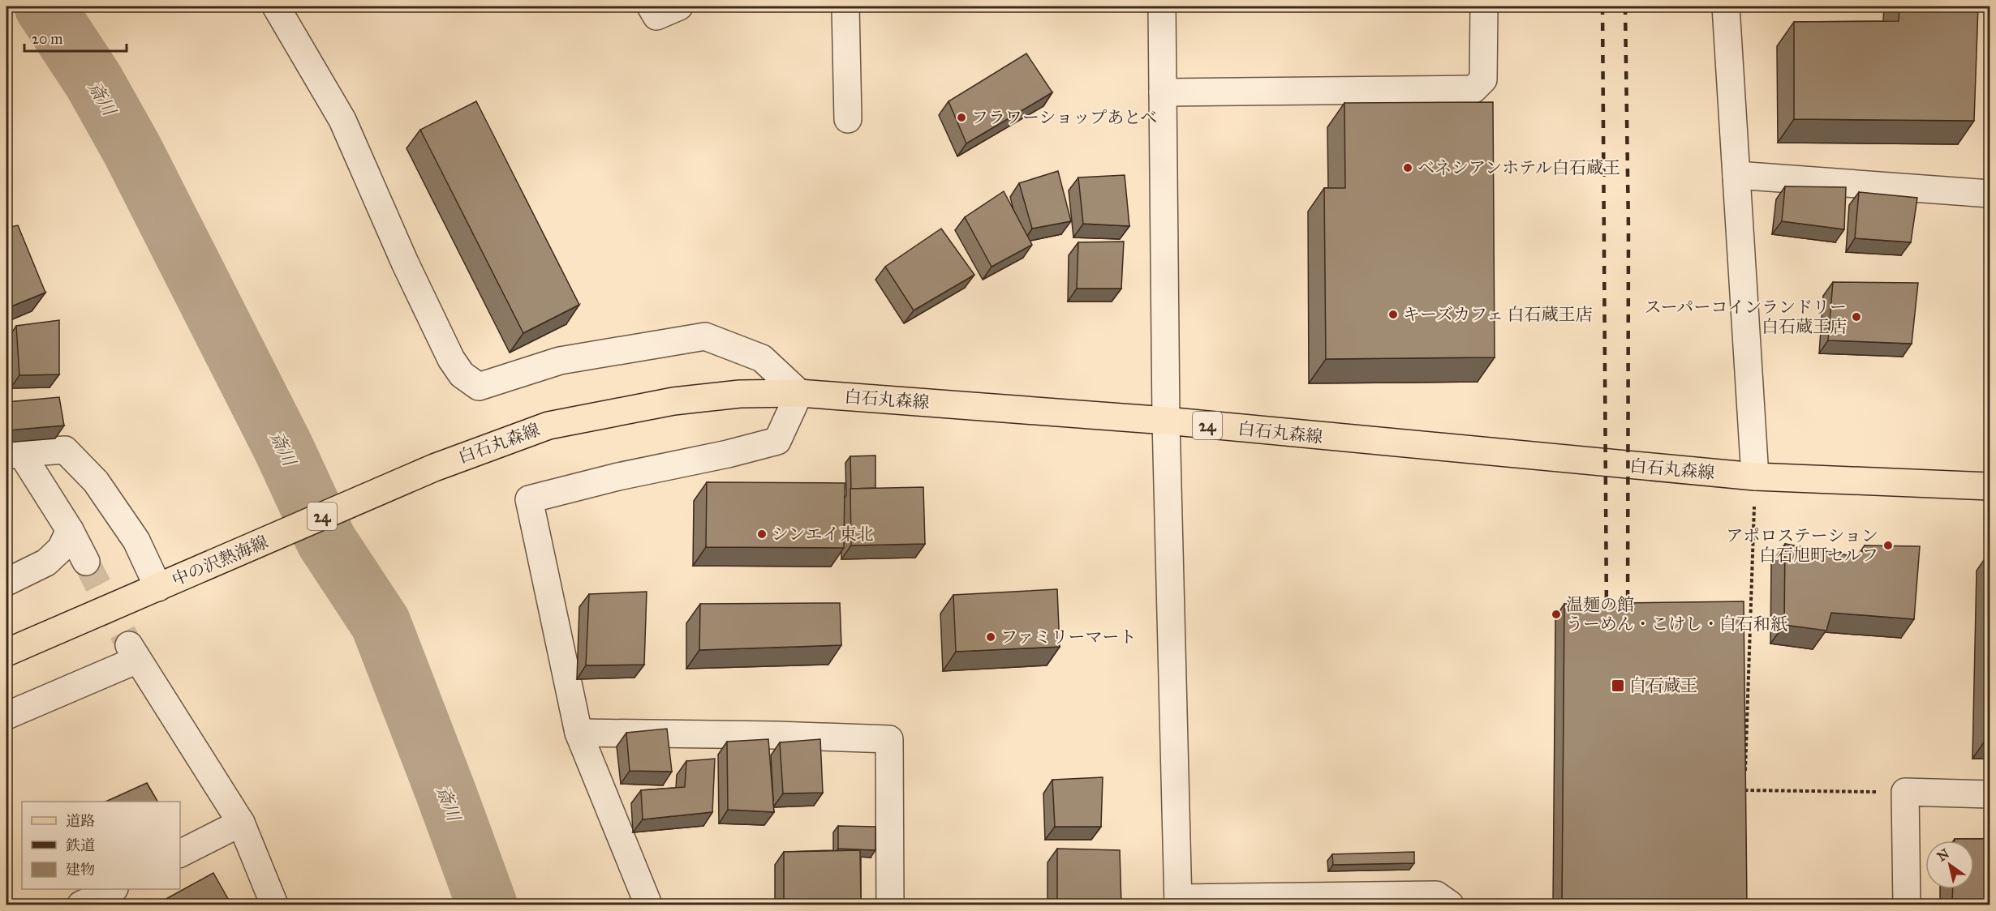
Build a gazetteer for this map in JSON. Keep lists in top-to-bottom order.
{
  "streets": {
    "main road": ["白石丸森線", "24", "中の沢熱海線"]
  },
  "crossings": [
    ["白石丸森線", "中の沢熱海線"]
  ],
  "water": ["斎川"],
  "places": {
    "other": [
      "フラワーショップあとべ",
      "ベネシアンホテル白石蔵王",
      "キーズカフェ 白石蔵王店",
      "スーパーコインランドリー 白石蔵王店",
      "シンエイ東北",
      "アポロステーション 白石旭町セルフ",
      "温麺の館 うーめん・こけし・白石和紙",
      "ファミリーマート"
    ],
    "transit": ["白石蔵王"]
  },
  "legend": ["道路", "鉄道", "建物"],
  "scale_bar": "20 m",
  "north": "top left"
}
